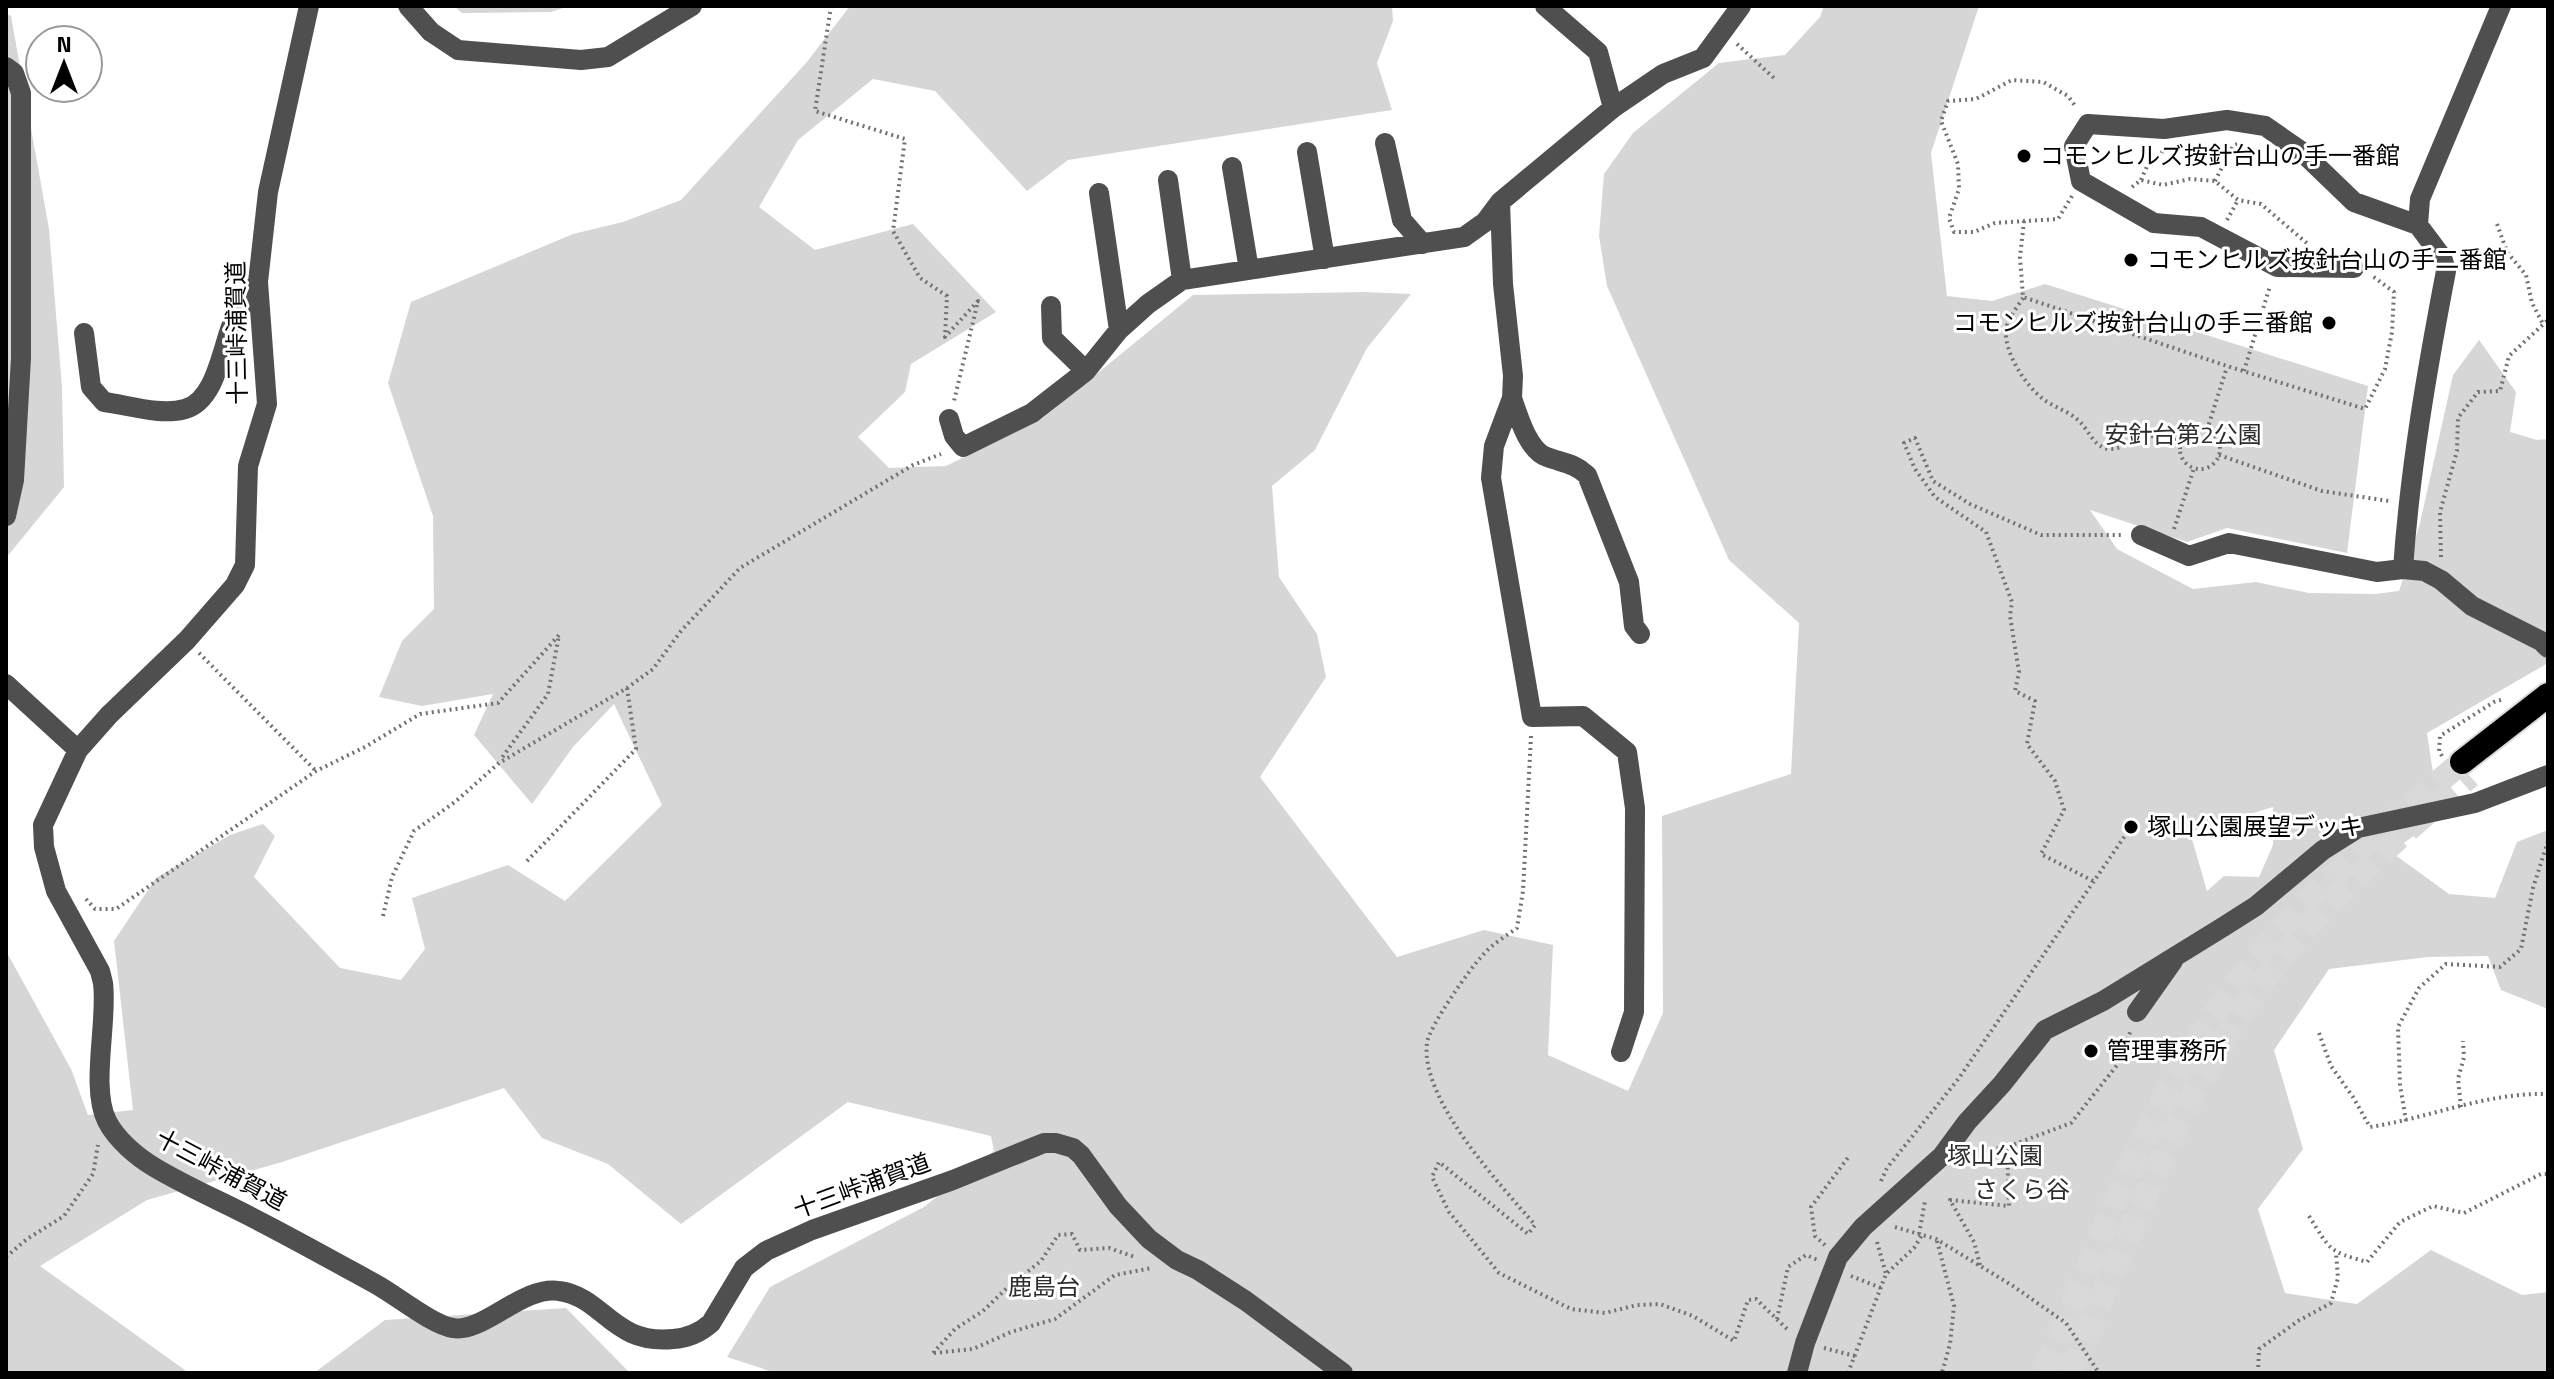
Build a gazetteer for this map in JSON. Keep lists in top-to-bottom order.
{
  "streets": {
    "street": ["十三峠浦賀道"]
  },
  "parks": [
    "安針台第2公園",
    "塚山公園",
    "さくら谷",
    "鹿島台"
  ],
  "places": [
    "コモンヒルズ按針台山の手一番館",
    "コモンヒルズ按針台山の手二番館",
    "コモンヒルズ按針台山の手三番館",
    "塚山公園展望デッキ",
    "管理事務所"
  ],
  "north": "top"
}
